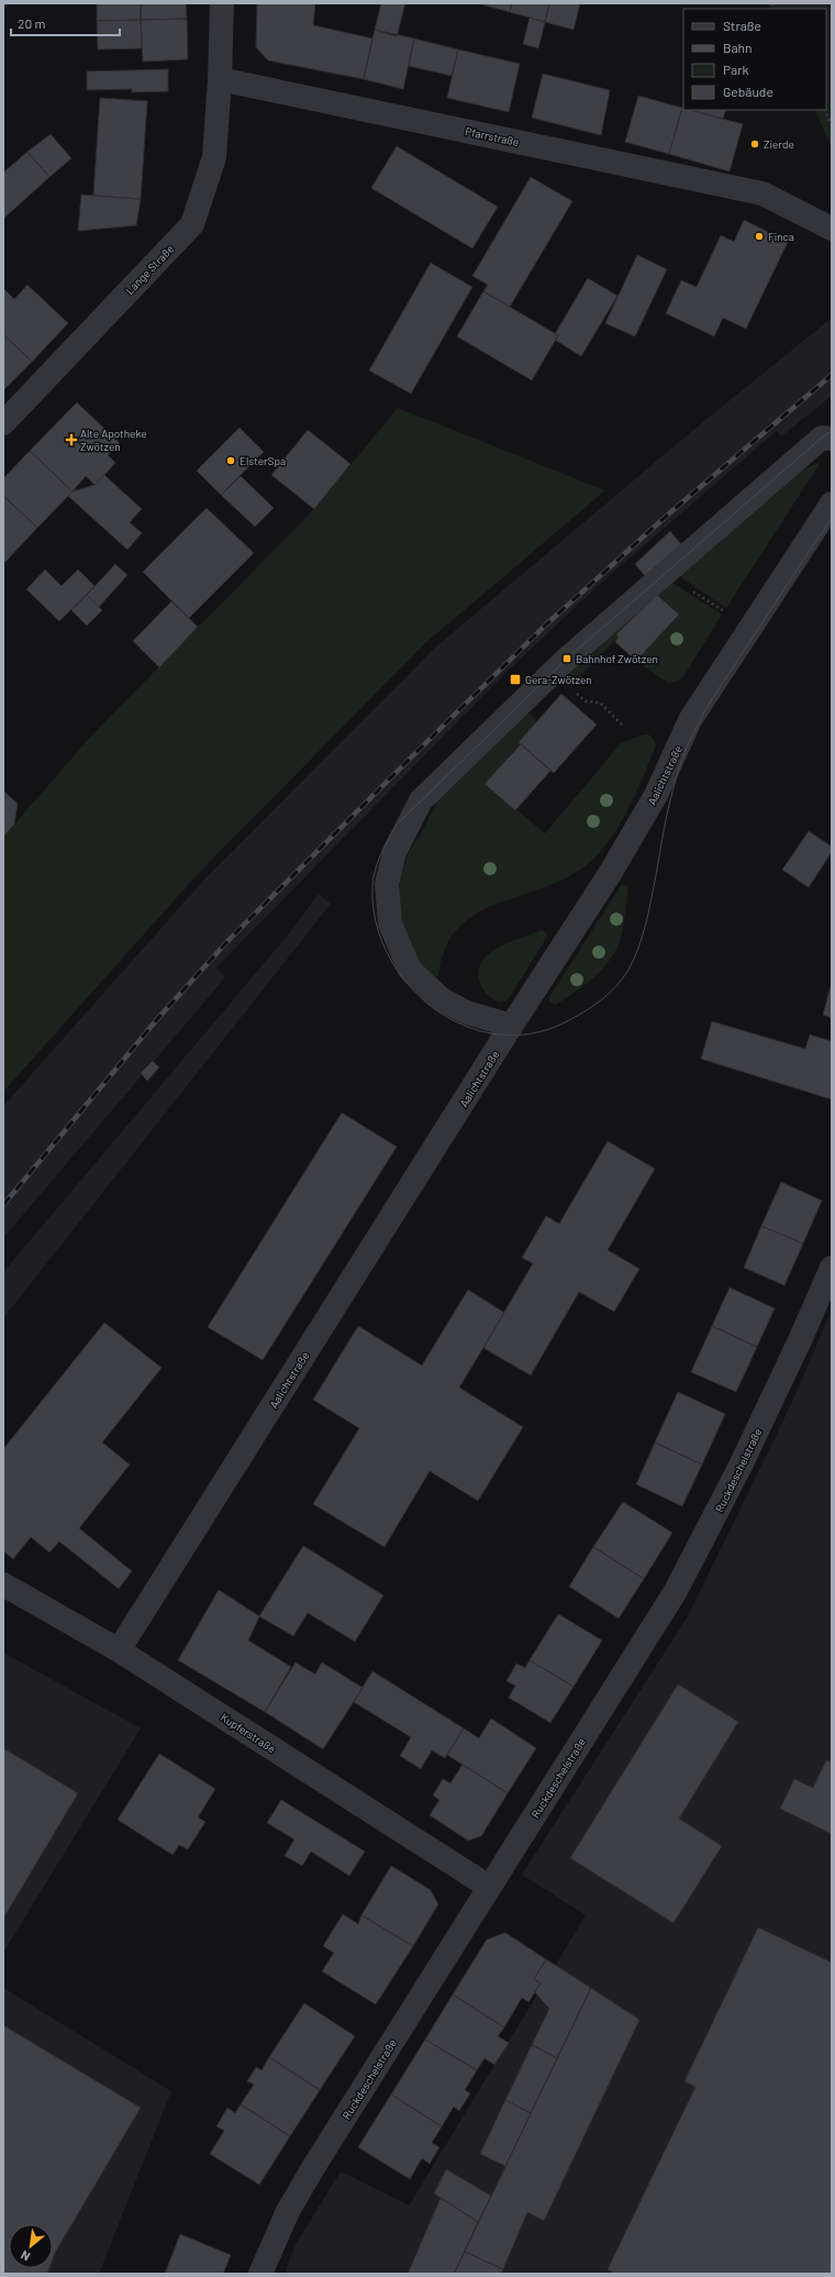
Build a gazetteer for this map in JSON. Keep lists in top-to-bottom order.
{
  "streets": {
    "street": [
      "Pfarrstraße",
      "Lange Straße",
      "Aalichtstraße",
      "Ruckdeschelstraße",
      "Kupferstraße"
    ]
  },
  "crossings": [
    ["Pfarrstraße", "Lange Straße"],
    ["Aalichtstraße", "Kupferstraße"],
    ["Ruckdeschelstraße", "Kupferstraße"]
  ],
  "places": {
    "other": ["Zierde", "Finca", "ElsterSpa"],
    "health": ["Alte Apotheke Zwötzen"],
    "transit": ["Bahnhof Zwötzen", "Gera-Zwötzen"]
  },
  "legend": [
    "Straße",
    "Bahn",
    "Park",
    "Gebäude"
  ],
  "scale_bar": "20 m",
  "north": "bottom left"
}
